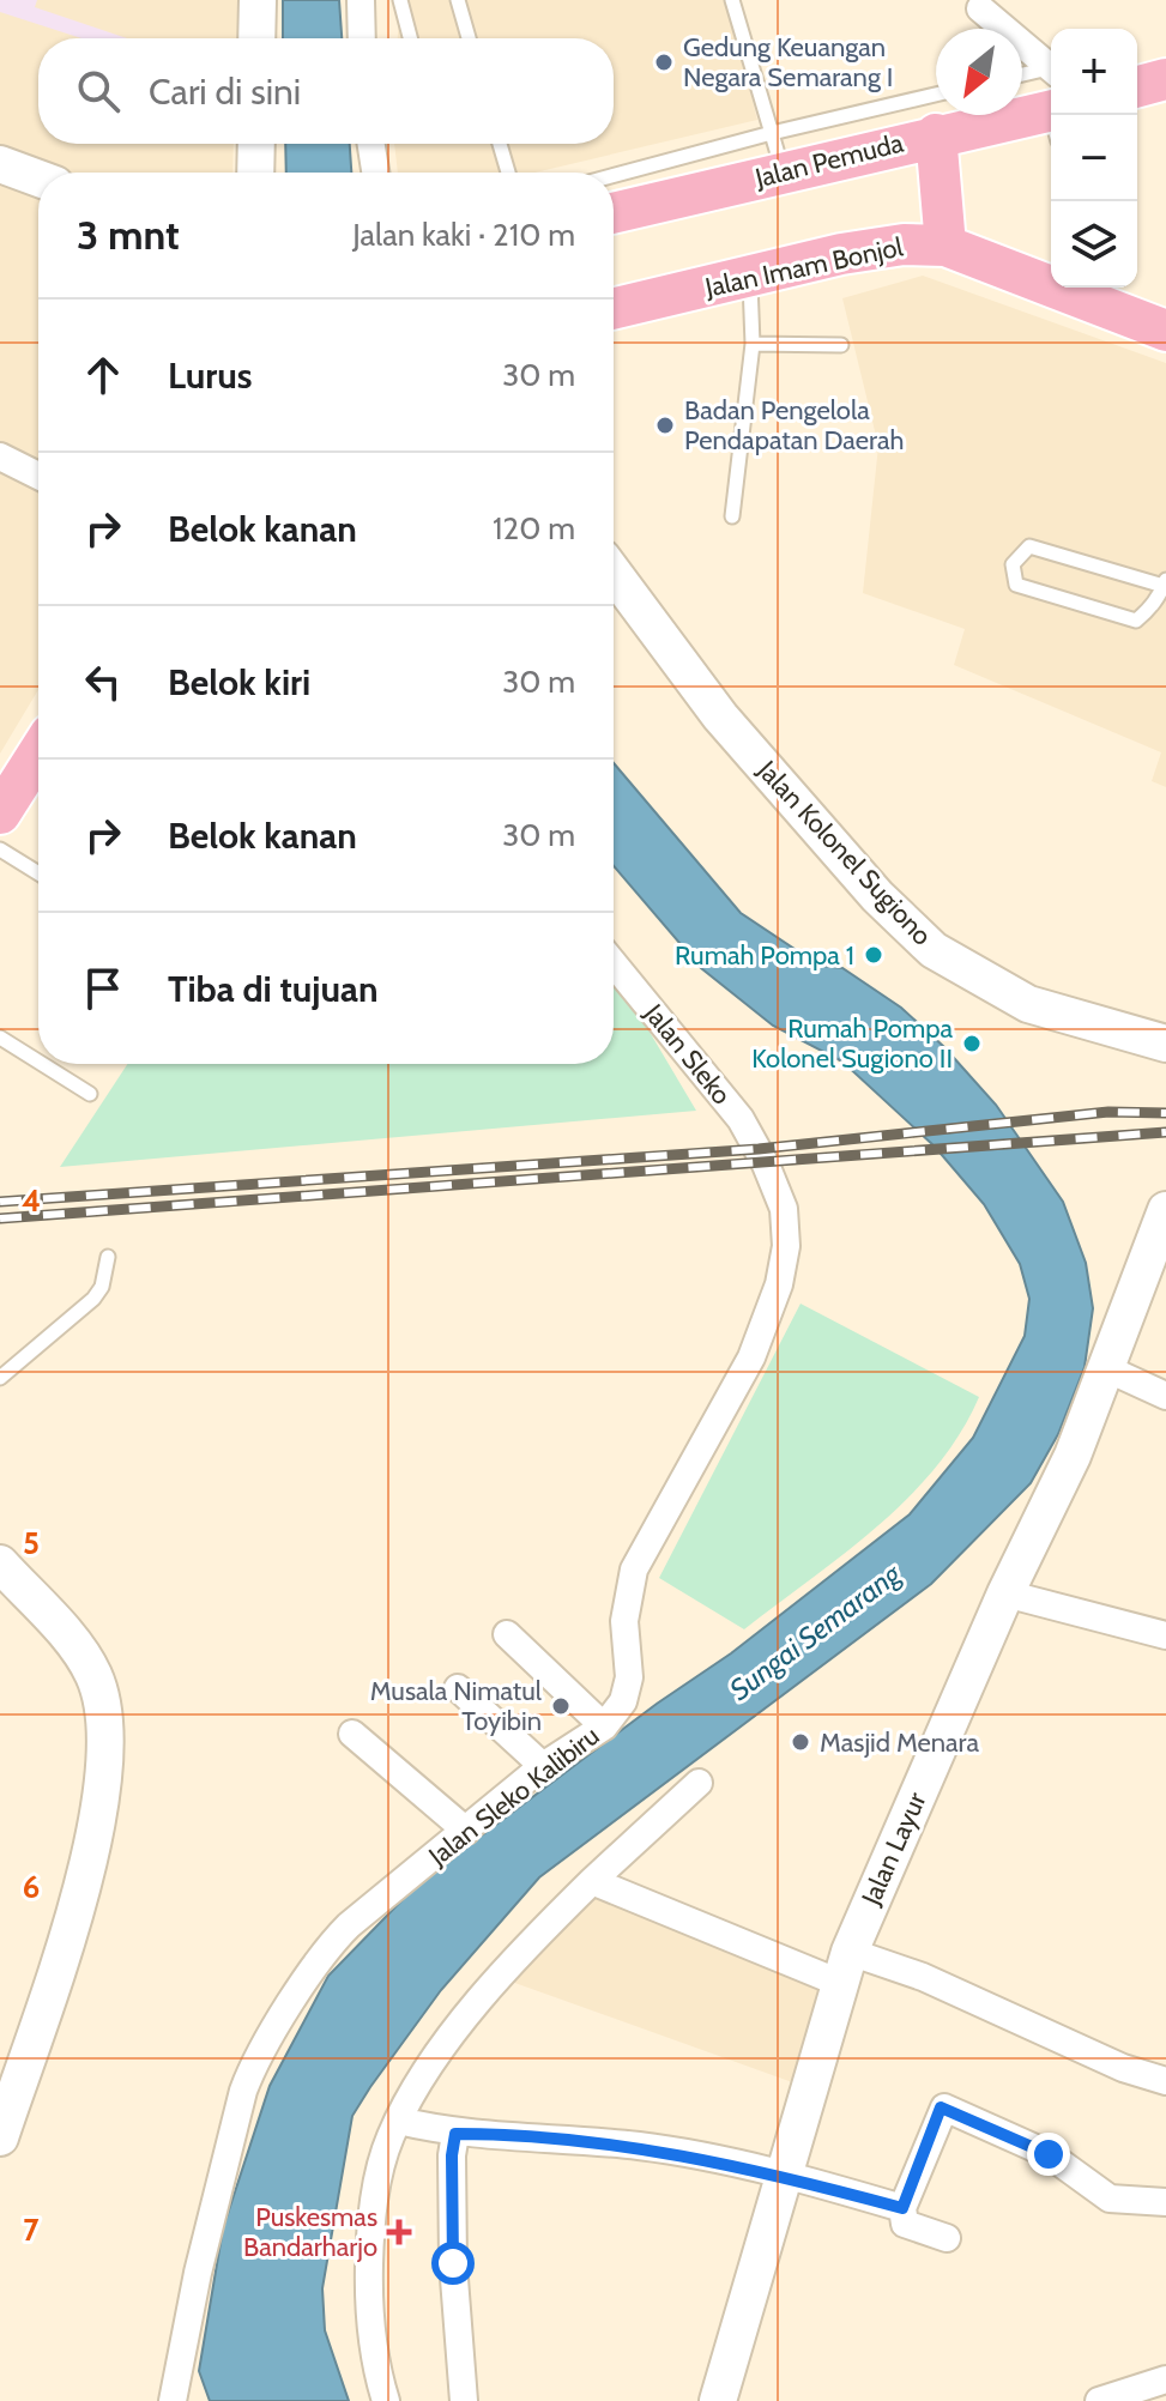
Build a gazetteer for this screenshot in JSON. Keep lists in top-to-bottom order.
{
  "streets": {
    "main road": ["Jalan Pemuda", "Jalan Imam Bonjol"],
    "street": [
      "Jalan Kolonel Sugiono",
      "Jalan Sleko",
      "Jalan Sleko Kalibiru",
      "Jalan Layur"
    ]
  },
  "crossings": [
    ["Jalan Sleko", "Jalan Sleko Kalibiru"]
  ],
  "water": ["Sungai Semarang"],
  "places": {
    "other": [
      "Gedung Keuangan Negara Semarang I",
      "Badan Pengelola Pendapatan Daerah",
      "Rumah Pompa 1",
      "Rumah Pompa Kolonel Sugiono II",
      "Musala Nimatul Toyibin",
      "Masjid Menara"
    ],
    "health": ["Puskesmas Bandarharjo"]
  },
  "north": "bottom left",
  "page": {
    "map_buttons": ["+", "−"],
    "search": "Cari di sini",
    "heading": ["3 mnt", "Jalan kaki · 210 m"],
    "list": [
      ["Lurus", "30 m"],
      ["Belok kanan", "120 m"],
      ["Belok kiri", "30 m"],
      ["Belok kanan", "30 m"],
      "Tiba di tujuan"
    ]
  },
  "grid": {
    "rows": [
      "4",
      "5",
      "6",
      "7"
    ]
  }
}
